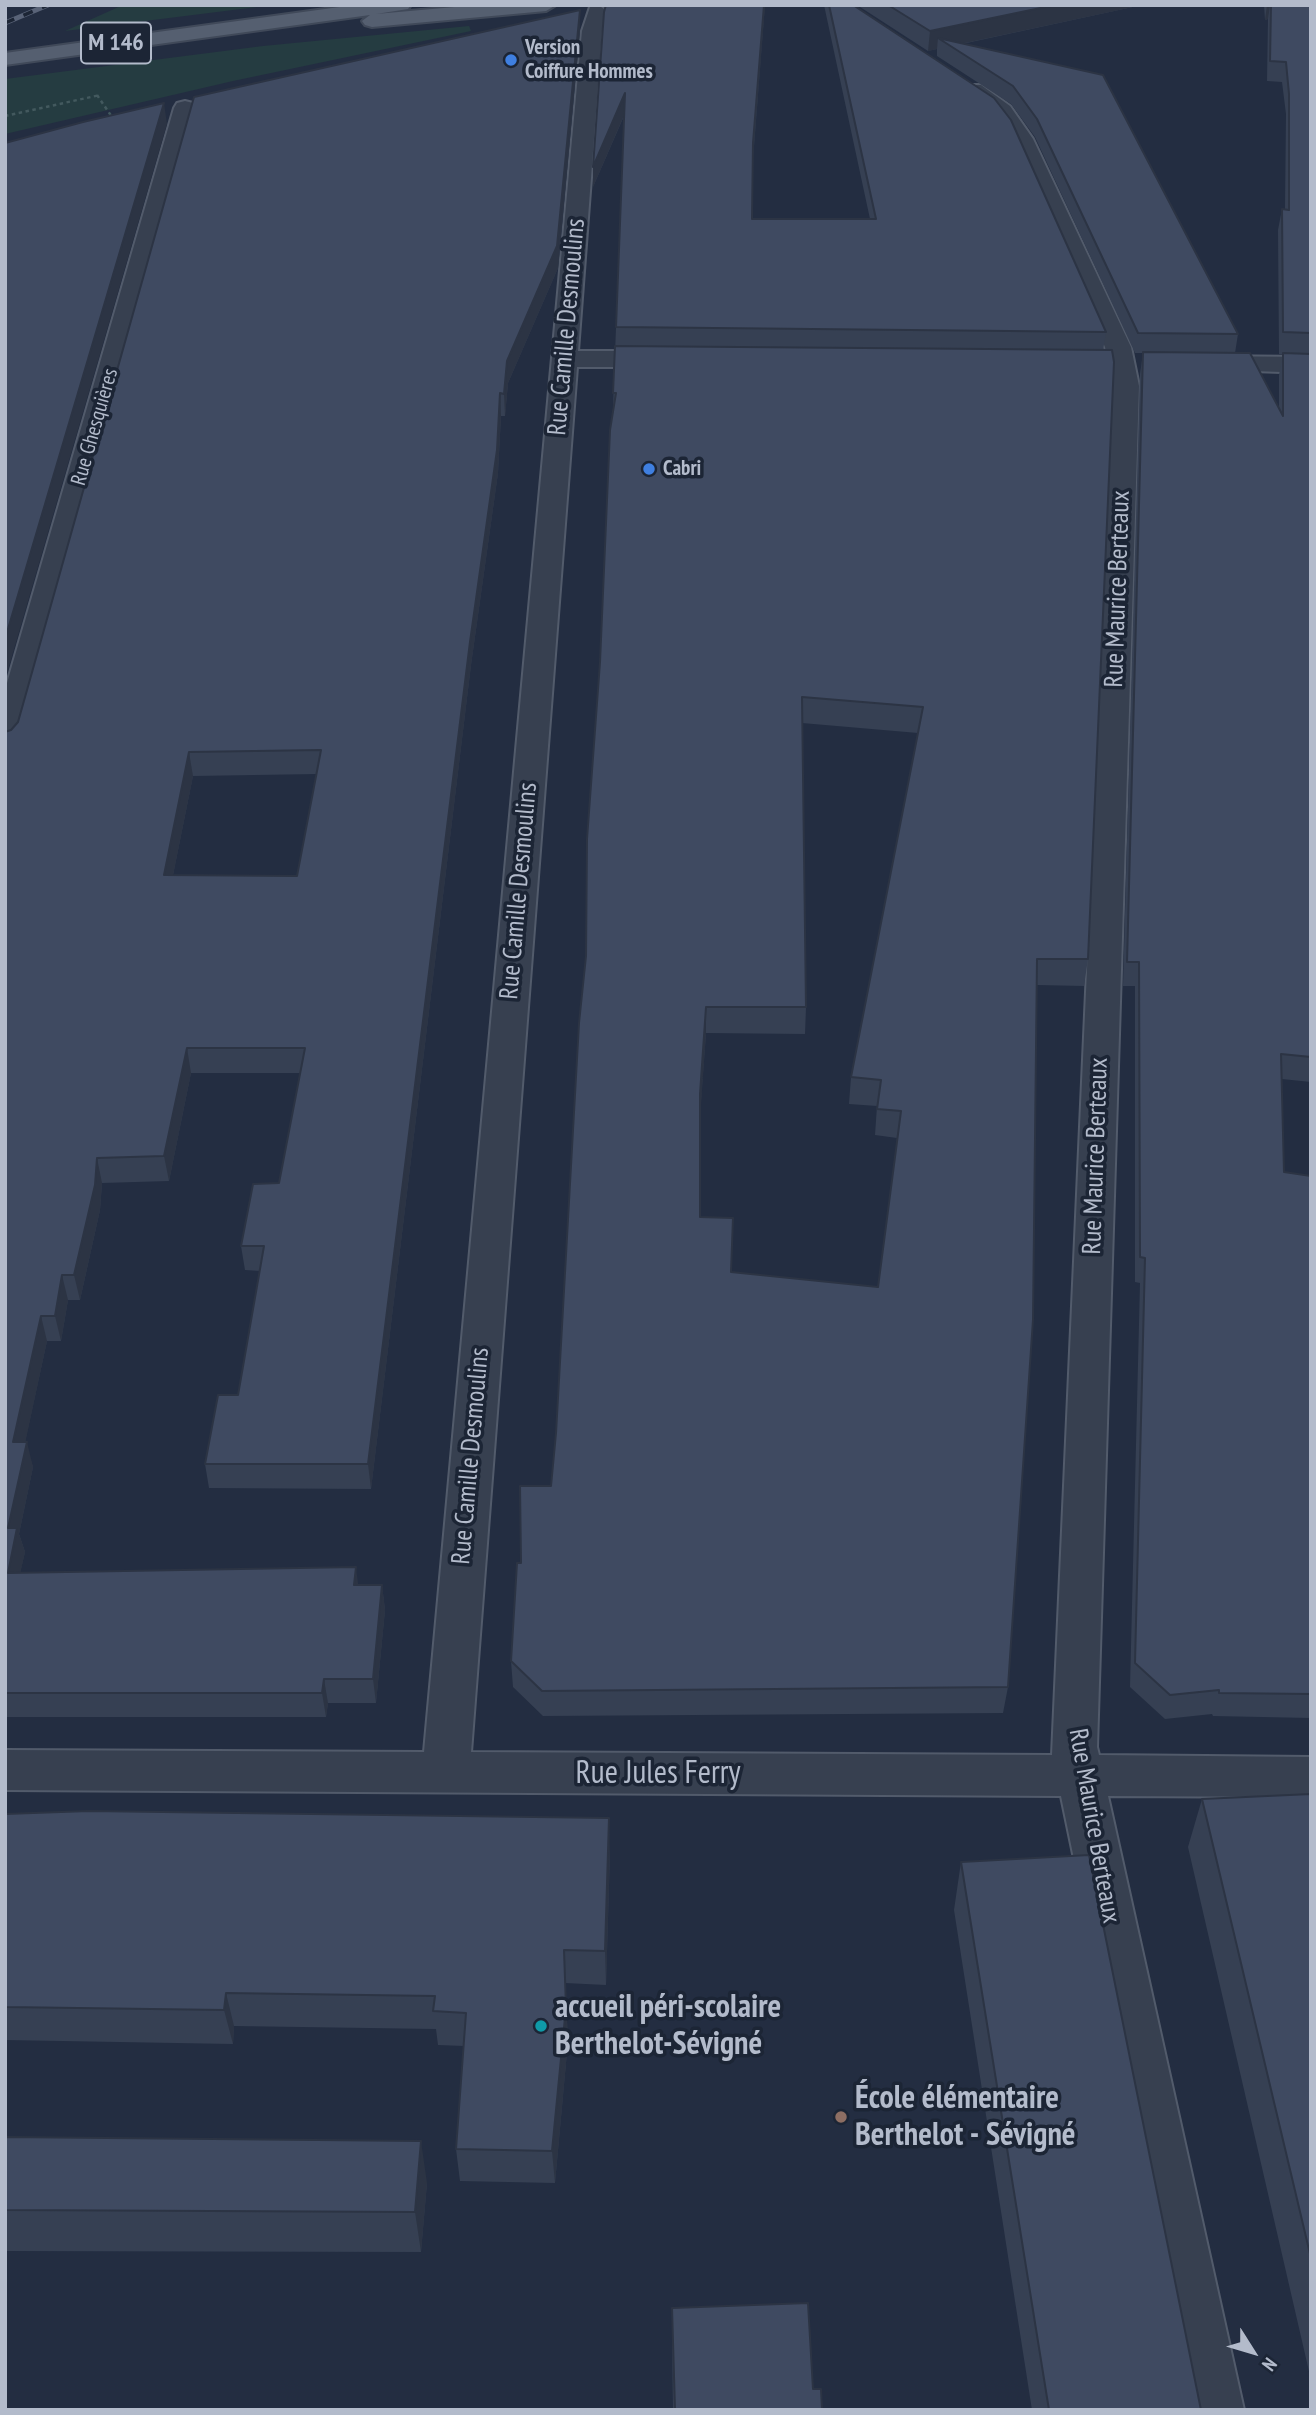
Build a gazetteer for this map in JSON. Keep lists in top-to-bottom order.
{
  "streets": {
    "main road": ["M 146"],
    "street": [
      "Rue Camille Desmoulins",
      "Rue Ghesquières",
      "Rue Maurice Berteaux",
      "Rue Jules Ferry"
    ]
  },
  "crossings": [
    ["Rue Camille Desmoulins", "Rue Jules Ferry"],
    ["Rue Maurice Berteaux", "Rue Jules Ferry"]
  ],
  "places": [
    "Version Coiffure Hommes",
    "Cabri",
    "accueil péri-scolaire Berthelot-Sévigné",
    "École élémentaire Berthelot - Sévigné"
  ],
  "north": "bottom right"
}
